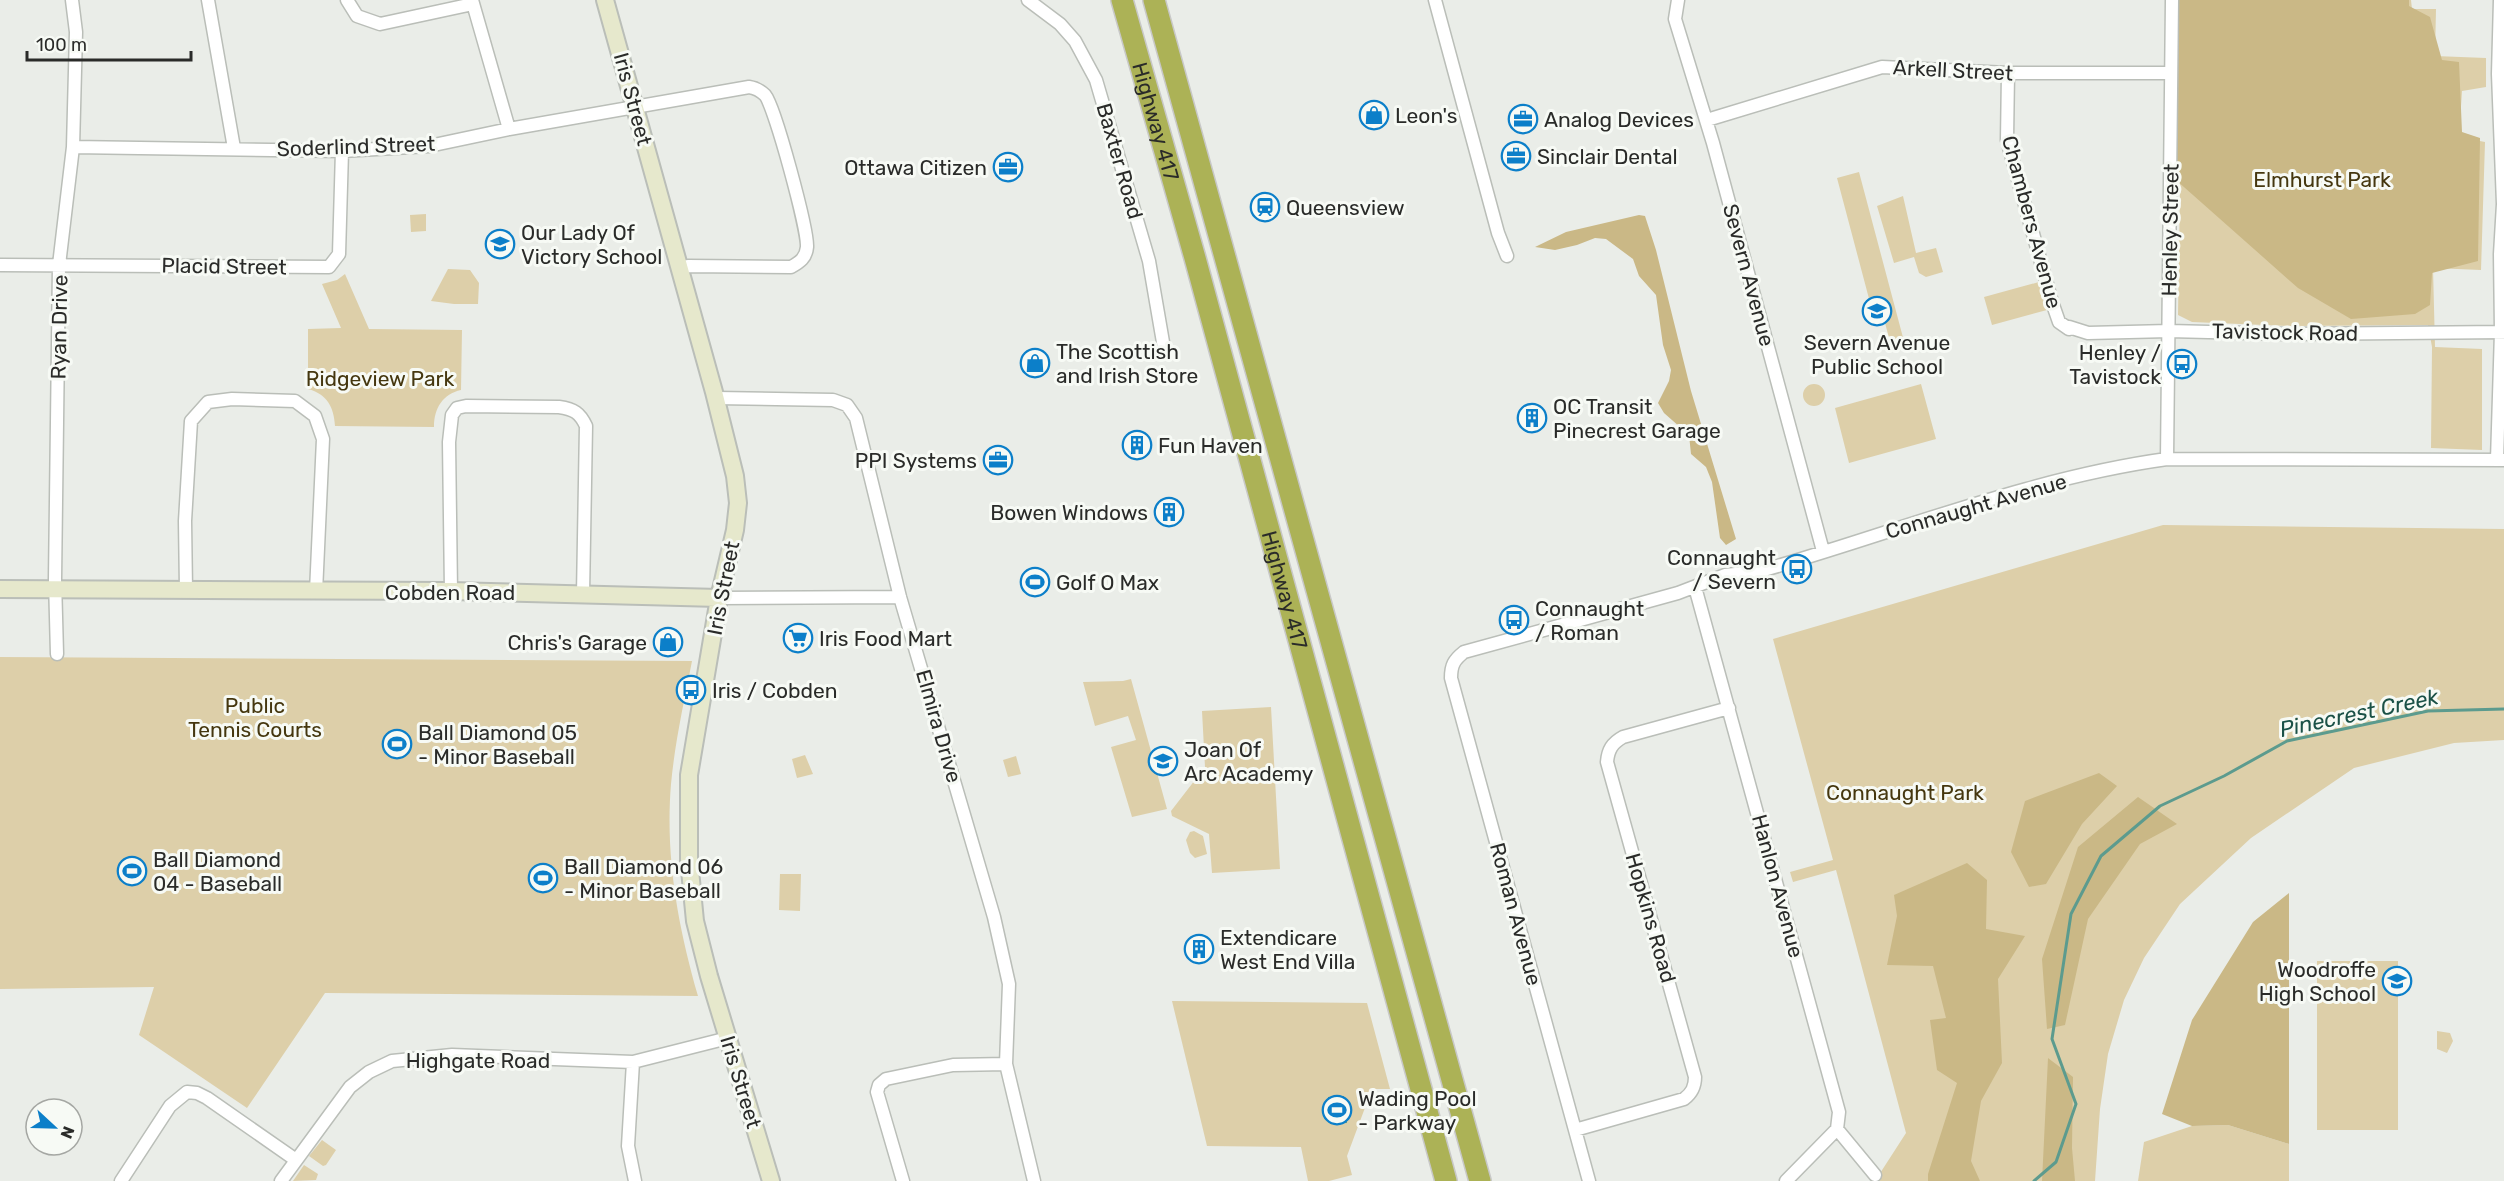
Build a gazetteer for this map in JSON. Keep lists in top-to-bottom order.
{
  "streets": {
    "highway": ["Highway 417"],
    "street": [
      "Arkell Street",
      "Iris Street",
      "Soderlind Street",
      "Baxter Road",
      "Chambers Avenue",
      "Henley Street",
      "Placid Street",
      "Severn Avenue",
      "Ryan Drive",
      "Tavistock Road",
      "Connaught Avenue",
      "Cobden Road",
      "Elmira Drive",
      "Hanlon Avenue",
      "Roman Avenue",
      "Hopkins Road",
      "Highgate Road"
    ]
  },
  "crossings": [
    ["Arkell Street", "Chambers Avenue"],
    ["Arkell Street", "Henley Street"],
    ["Arkell Street", "Severn Avenue"],
    ["Iris Street", "Soderlind Street"],
    ["Iris Street", "Cobden Road"],
    ["Iris Street", "Elmira Drive"],
    ["Iris Street", "Highgate Road"],
    ["Soderlind Street", "Placid Street"],
    ["Soderlind Street", "Ryan Drive"],
    ["Chambers Avenue", "Tavistock Road"],
    ["Henley Street", "Tavistock Road"],
    ["Henley Street", "Connaught Avenue"],
    ["Placid Street", "Ryan Drive"],
    ["Severn Avenue", "Connaught Avenue"],
    ["Ryan Drive", "Cobden Road"],
    ["Connaught Avenue", "Hanlon Avenue"],
    ["Connaught Avenue", "Roman Avenue"],
    ["Cobden Road", "Elmira Drive"],
    ["Hanlon Avenue", "Hopkins Road"],
    ["Roman Avenue", "Hopkins Road"]
  ],
  "water": ["Pinecrest Creek"],
  "parks": [
    "Elmhurst Park",
    "Ridgeview Park",
    "Public Tennis Courts",
    "Connaught Park"
  ],
  "places": {
    "shop": ["Leon's", "The Scottish and Irish Store", "Chris's Garage"],
    "office": [
      "Analog Devices",
      "Sinclair Dental",
      "Ottawa Citizen",
      "PPI Systems"
    ],
    "station": ["Queensview"],
    "school or university": [
      "Our Lady Of Victory School",
      "Severn Avenue Public School",
      "Joan Of Arc Academy",
      "Woodroffe High School"
    ],
    "bus stop": [
      "Henley / Tavistock",
      "Connaught / Severn",
      "Connaught / Roman",
      "Iris / Cobden"
    ],
    "building": [
      "OC Transit Pinecrest Garage",
      "Fun Haven",
      "Bowen Windows",
      "Extendicare West End Villa"
    ],
    "sports": [
      "Golf O Max",
      "Ball Diamond 05 - Minor Baseball",
      "Ball Diamond 04 - Baseball",
      "Ball Diamond 06 - Minor Baseball",
      "Wading Pool - Parkway"
    ],
    "supermarket": ["Iris Food Mart"]
  },
  "scale_bar": "100 m",
  "north": "right"
}
